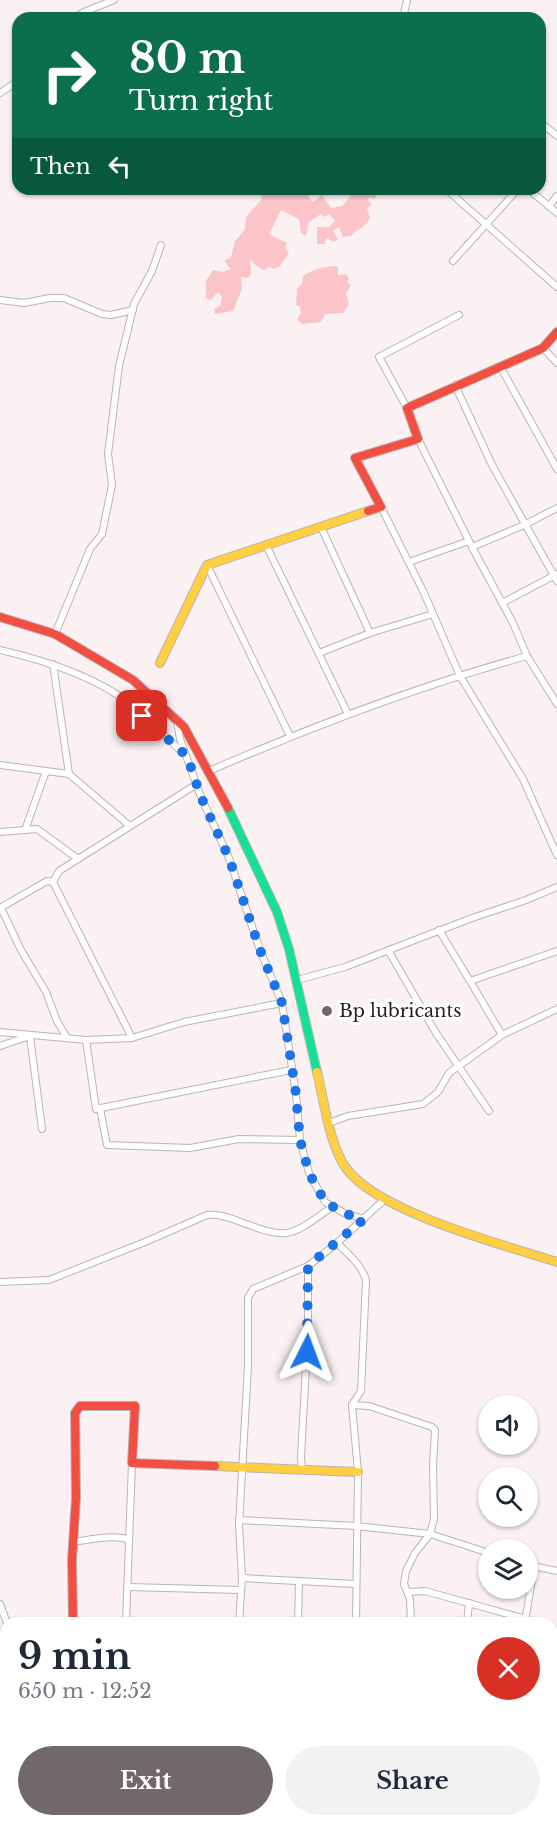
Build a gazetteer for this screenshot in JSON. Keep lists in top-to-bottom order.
{
  "places": ["Bp lubricants"],
  "page": {
    "turn": ["80 m", "Turn right"],
    "then": "Then",
    "heading": ["9 min", "650 m · 12:52"],
    "buttons": ["Exit", "Share"]
  }
}
